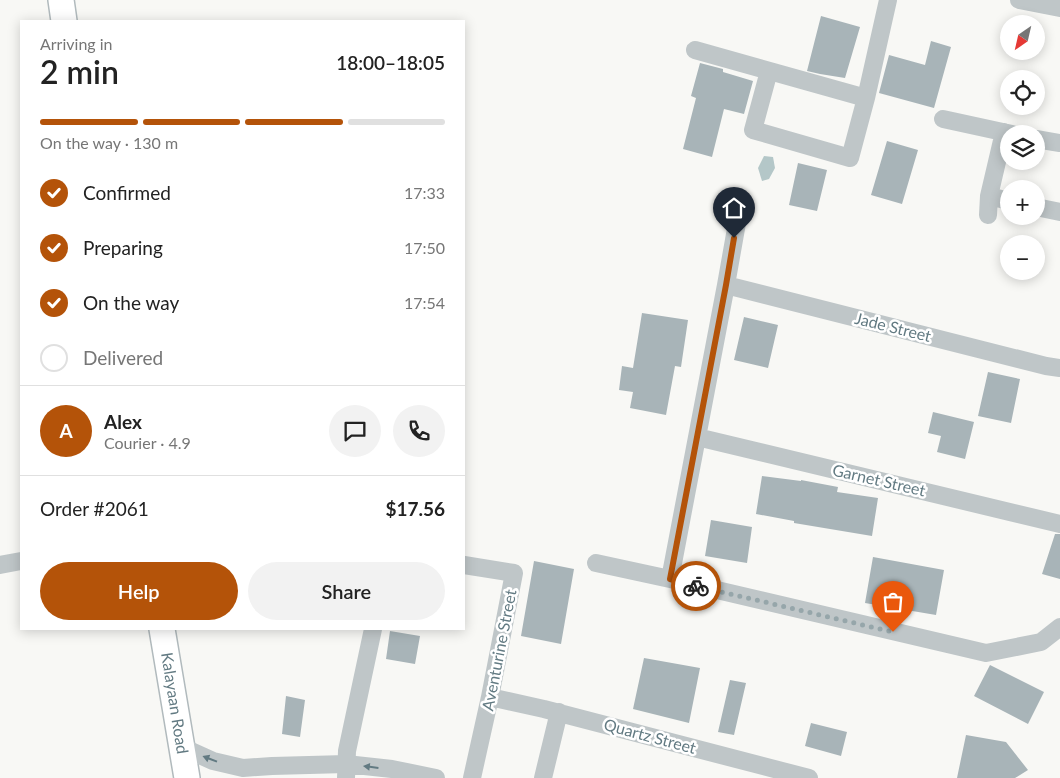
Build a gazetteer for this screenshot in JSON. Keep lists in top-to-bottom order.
{
  "streets": {
    "main road": ["Kalayaan Road"],
    "street": [
      "Jade Street",
      "Garnet Street",
      "Aventurine Street",
      "Quartz Street"
    ]
  },
  "crossings": [
    ["Aventurine Street", "Quartz Street"]
  ],
  "north": "bottom left",
  "page": {
    "map_buttons": ["+", "−"],
    "heading": ["2 min", "Arriving in", "18:00–18:05"],
    "panel": [
      "Alex",
      "Courier · 4.9",
      "Order #2061",
      "$17.56"
    ],
    "bar": "On the way · 130 m",
    "list": [
      ["Confirmed", "17:33"],
      ["Preparing", "17:50"],
      ["On the way", "17:54"],
      "Delivered"
    ],
    "round": "A",
    "buttons": ["Help", "Share"]
  }
}
